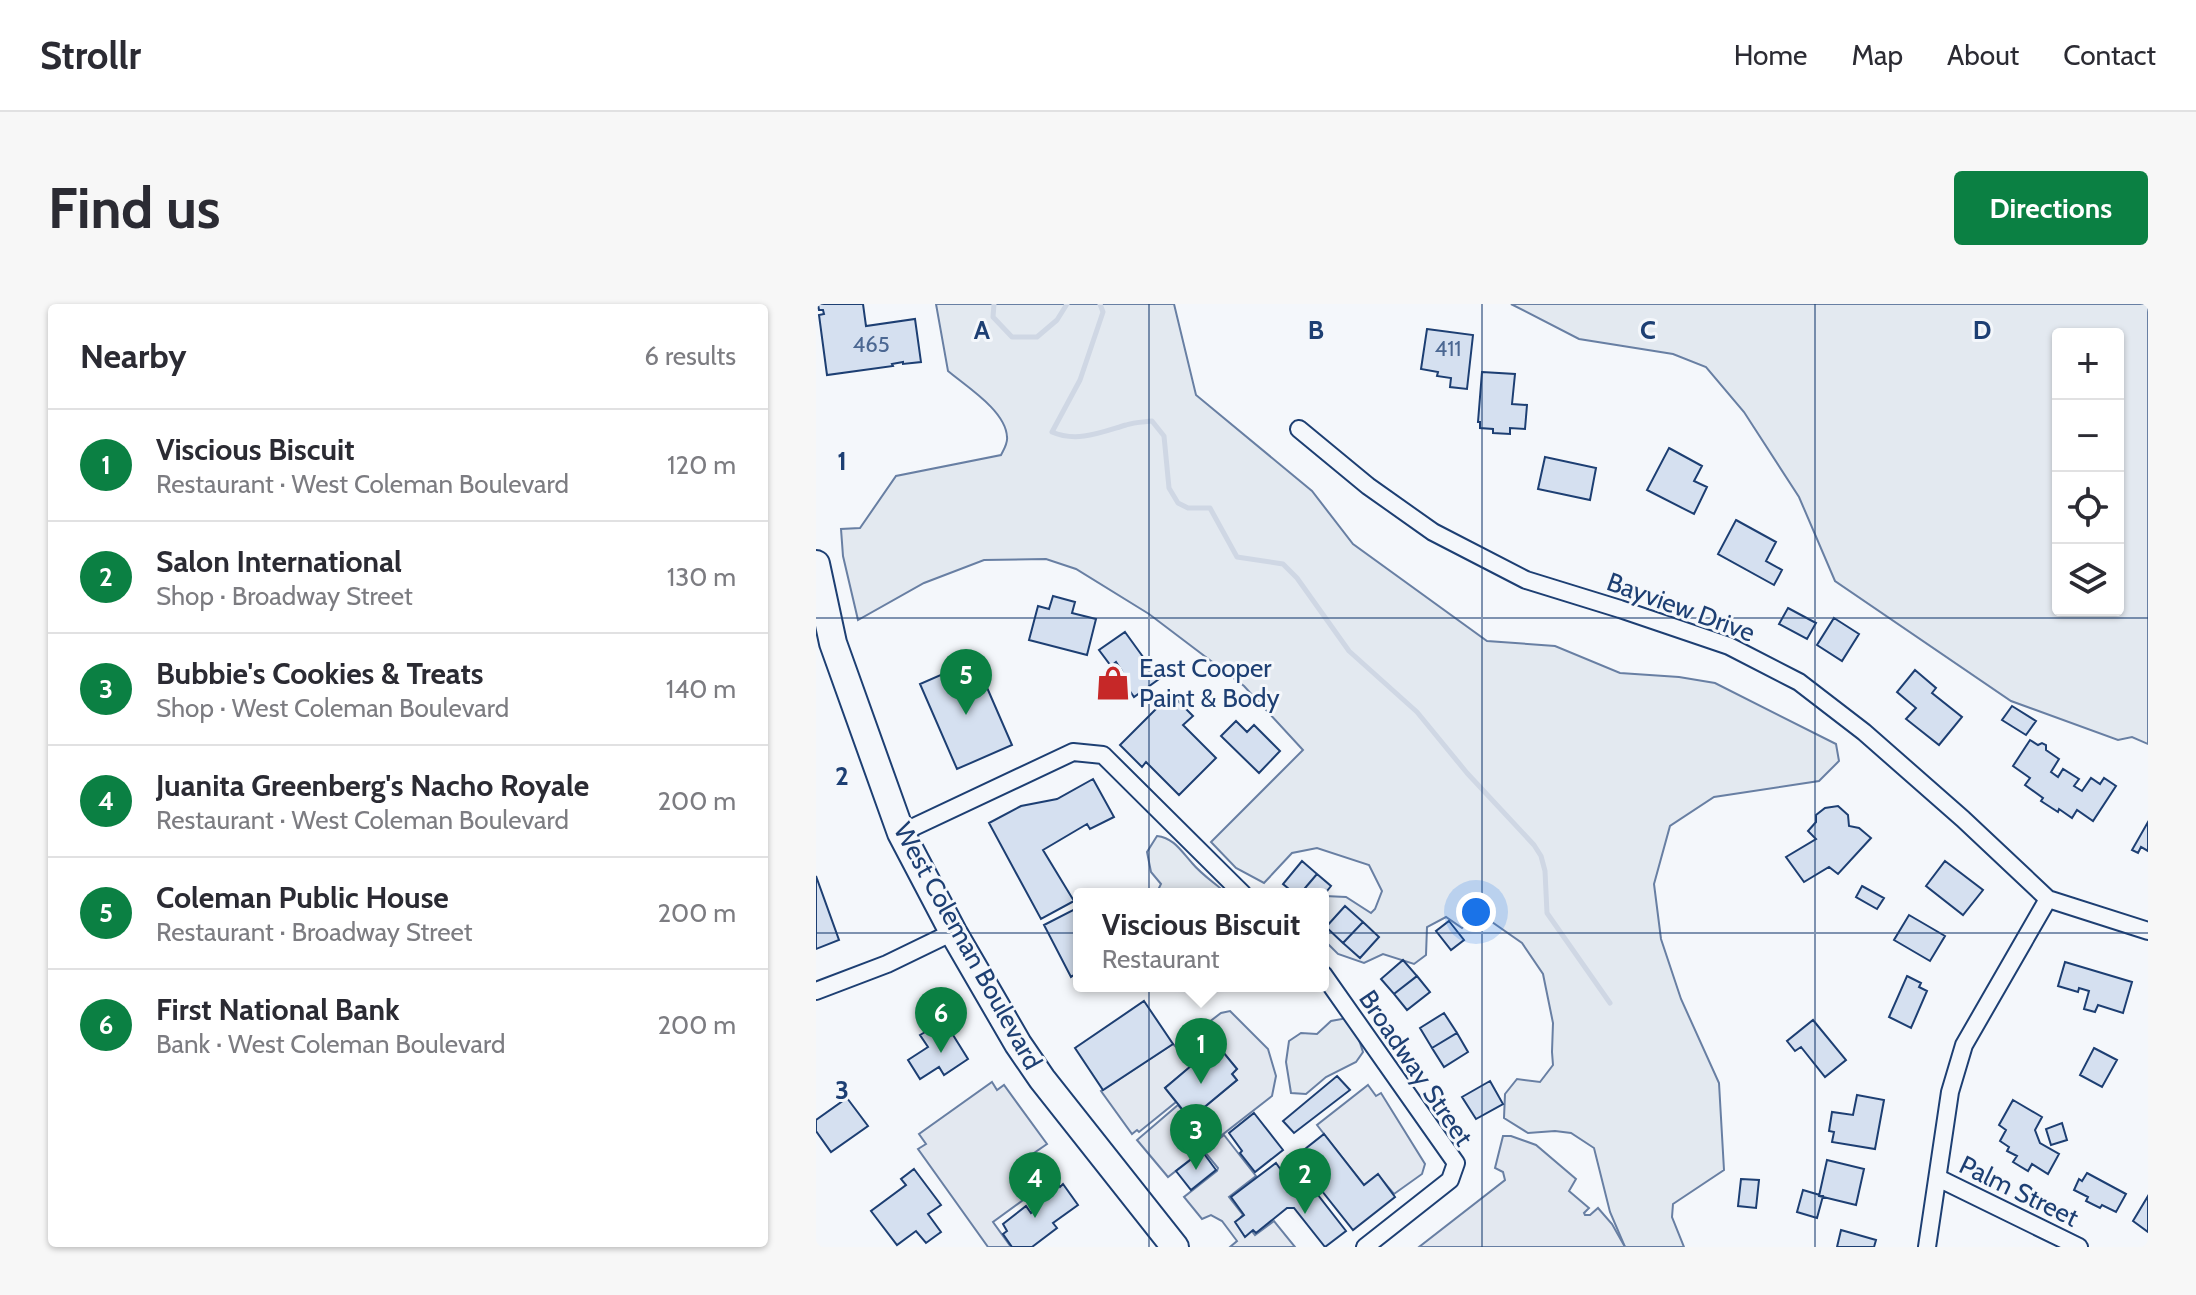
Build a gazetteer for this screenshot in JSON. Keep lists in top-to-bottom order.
{
  "streets": {
    "main road": ["West Coleman Boulevard"],
    "street": ["Bayview Drive", "Broadway Street", "Palm Street"]
  },
  "places": {
    "shop": ["East Cooper Paint & Body"]
  },
  "house_numbers": ["465", "411"],
  "page": {
    "header": "Strollr",
    "nav": [
      "Home",
      "Map",
      "About",
      "Contact"
    ],
    "buttons": "Directions",
    "title": "Find us",
    "heading": ["Nearby", "6 results"],
    "map_buttons": ["+", "−"],
    "list": [
      {
        "mark": "1",
        "name": "Viscious Biscuit",
        "note": "Restaurant · West Coleman Boulevard",
        "value": "120 m"
      },
      {
        "mark": "2",
        "name": "Salon International",
        "note": "Shop · Broadway Street",
        "value": "130 m"
      },
      {
        "mark": "3",
        "name": "Bubbie's Cookies & Treats",
        "note": "Shop · West Coleman Boulevard",
        "value": "140 m"
      },
      {
        "mark": "4",
        "name": "Juanita Greenberg's Nacho Royale",
        "note": "Restaurant · West Coleman Boulevard",
        "value": "200 m"
      },
      {
        "mark": "5",
        "name": "Coleman Public House",
        "note": "Restaurant · Broadway Street",
        "value": "200 m"
      },
      {
        "mark": "6",
        "name": "First National Bank",
        "note": "Bank · West Coleman Boulevard",
        "value": "200 m"
      }
    ],
    "pins": [
      "5",
      "6",
      "1",
      "3",
      "2",
      "4"
    ],
    "popup": ["Viscious Biscuit", "Restaurant"]
  },
  "grid": {
    "columns": [
      "A",
      "B",
      "C",
      "D"
    ],
    "rows": ["1", "2", "3"]
  }
}
